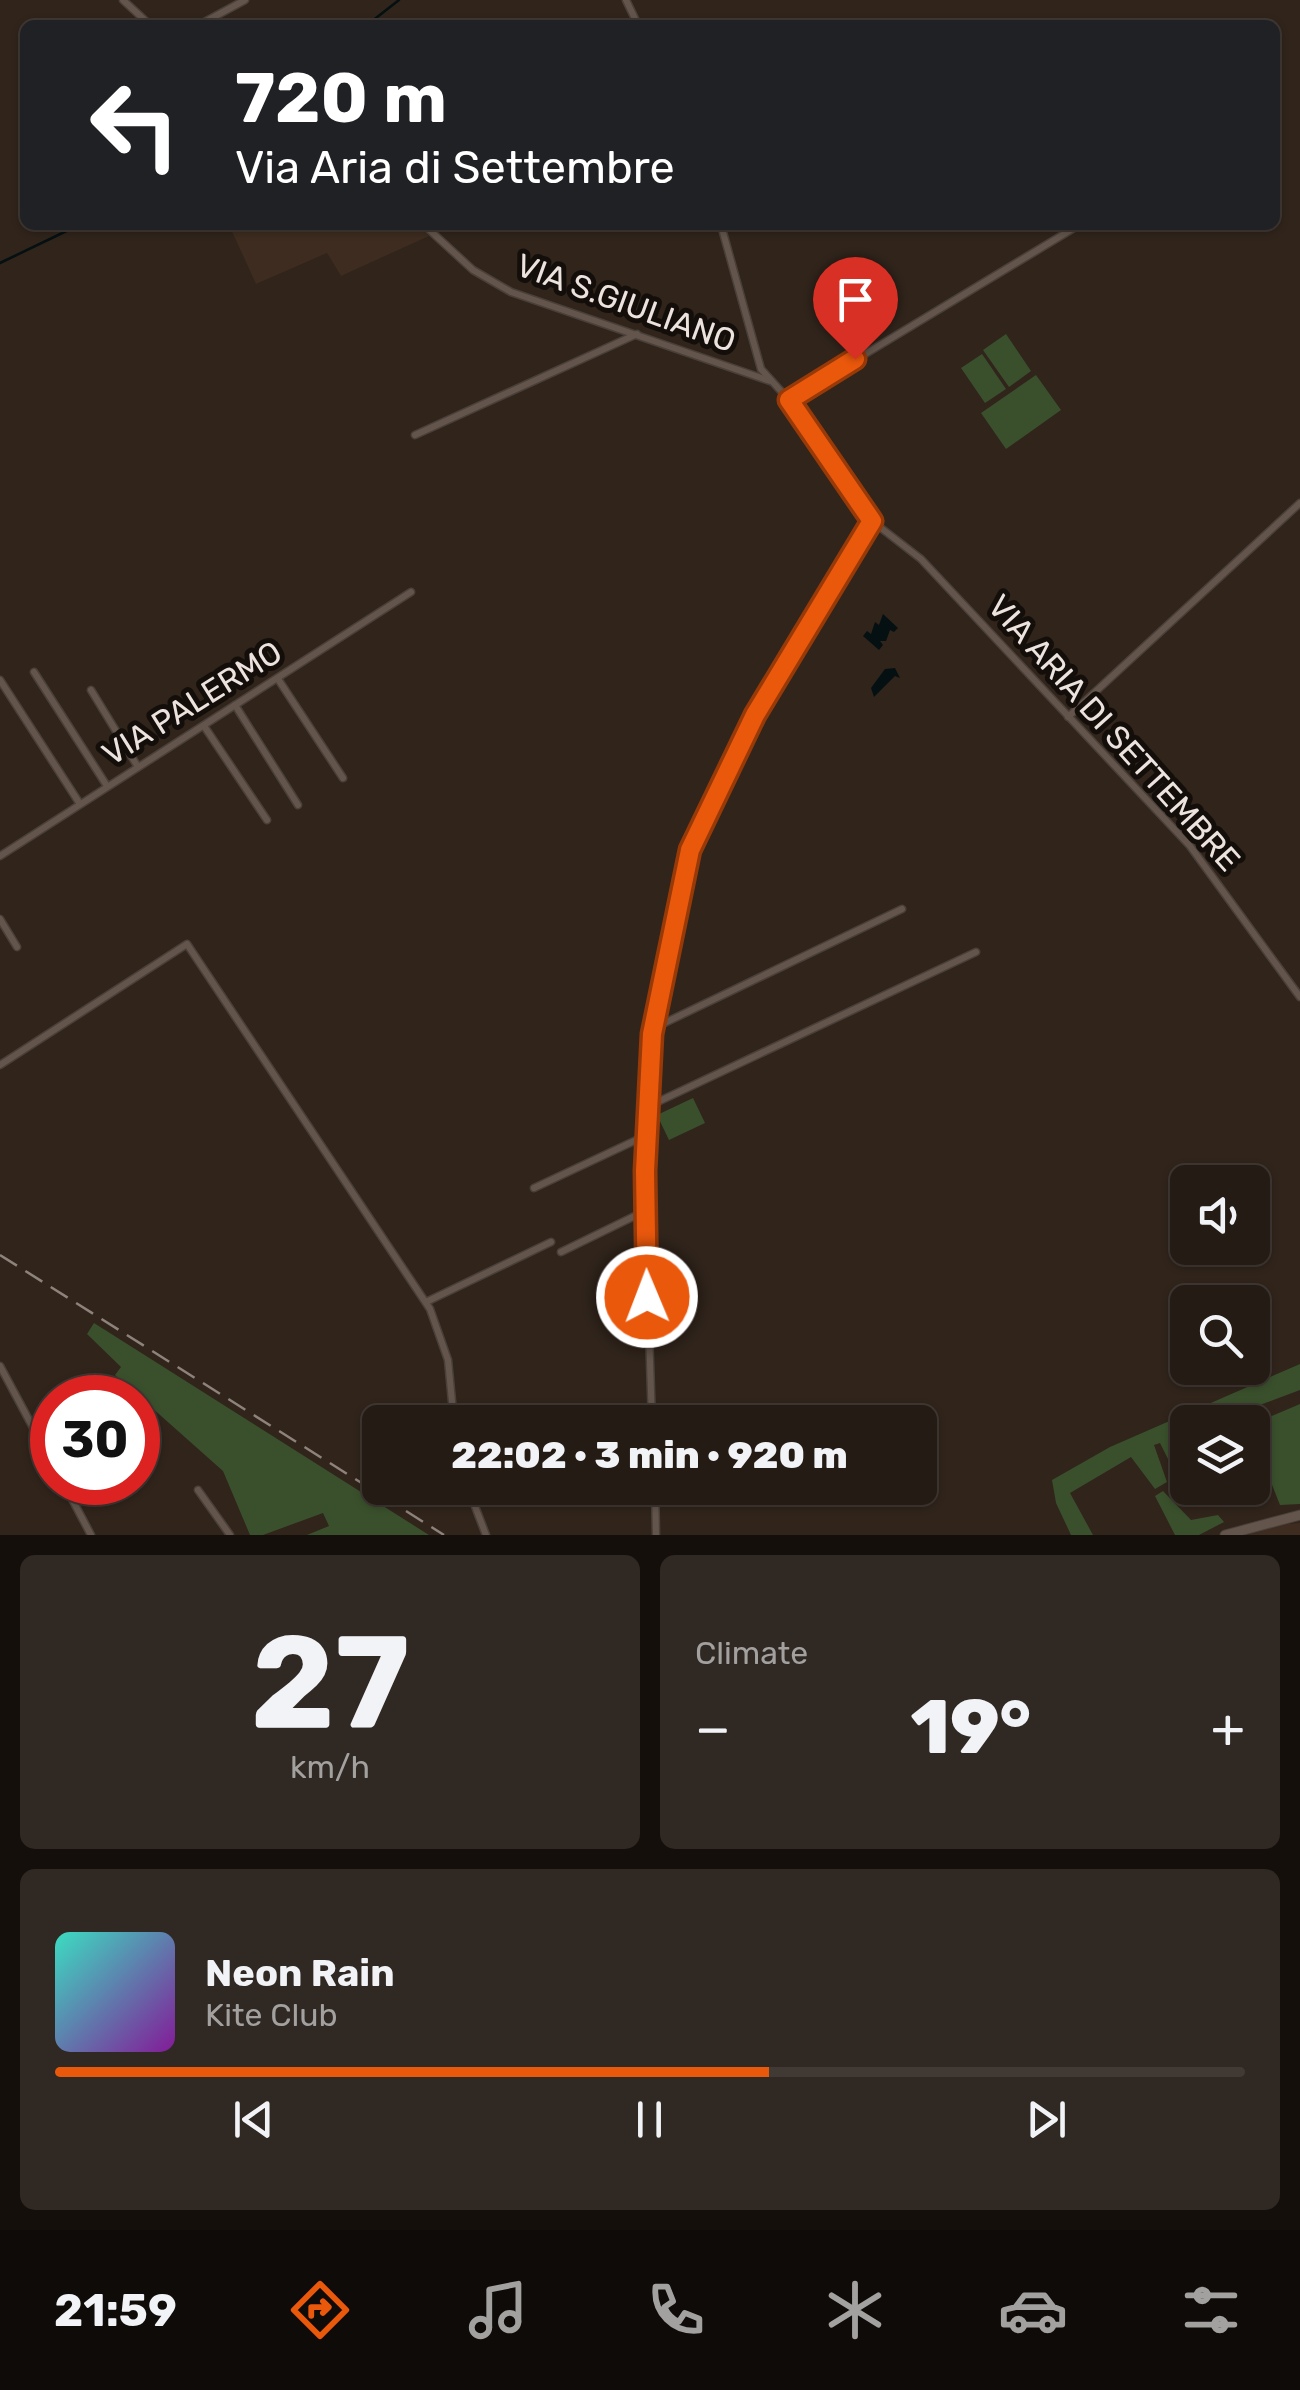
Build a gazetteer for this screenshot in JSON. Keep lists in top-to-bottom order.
{
  "streets": {
    "street": ["VIA S.GIULIANO", "VIA PALERMO", "VIA ARIA DI SETTEMBRE"]
  },
  "crossings": [
    ["VIA S.GIULIANO", "VIA ARIA DI SETTEMBRE"]
  ],
  "page": {
    "turn": ["720 m", "Via Aria di Settembre"],
    "limit": "30",
    "trip": "22:02 · 3 min · 920 m",
    "tile": [
      ["27", "km/h"],
      "Climate"
    ],
    "heat": ["−", "19°", "+"],
    "song": ["Neon Rain", "Kite Club"],
    "tabs": "21:59"
  }
}
